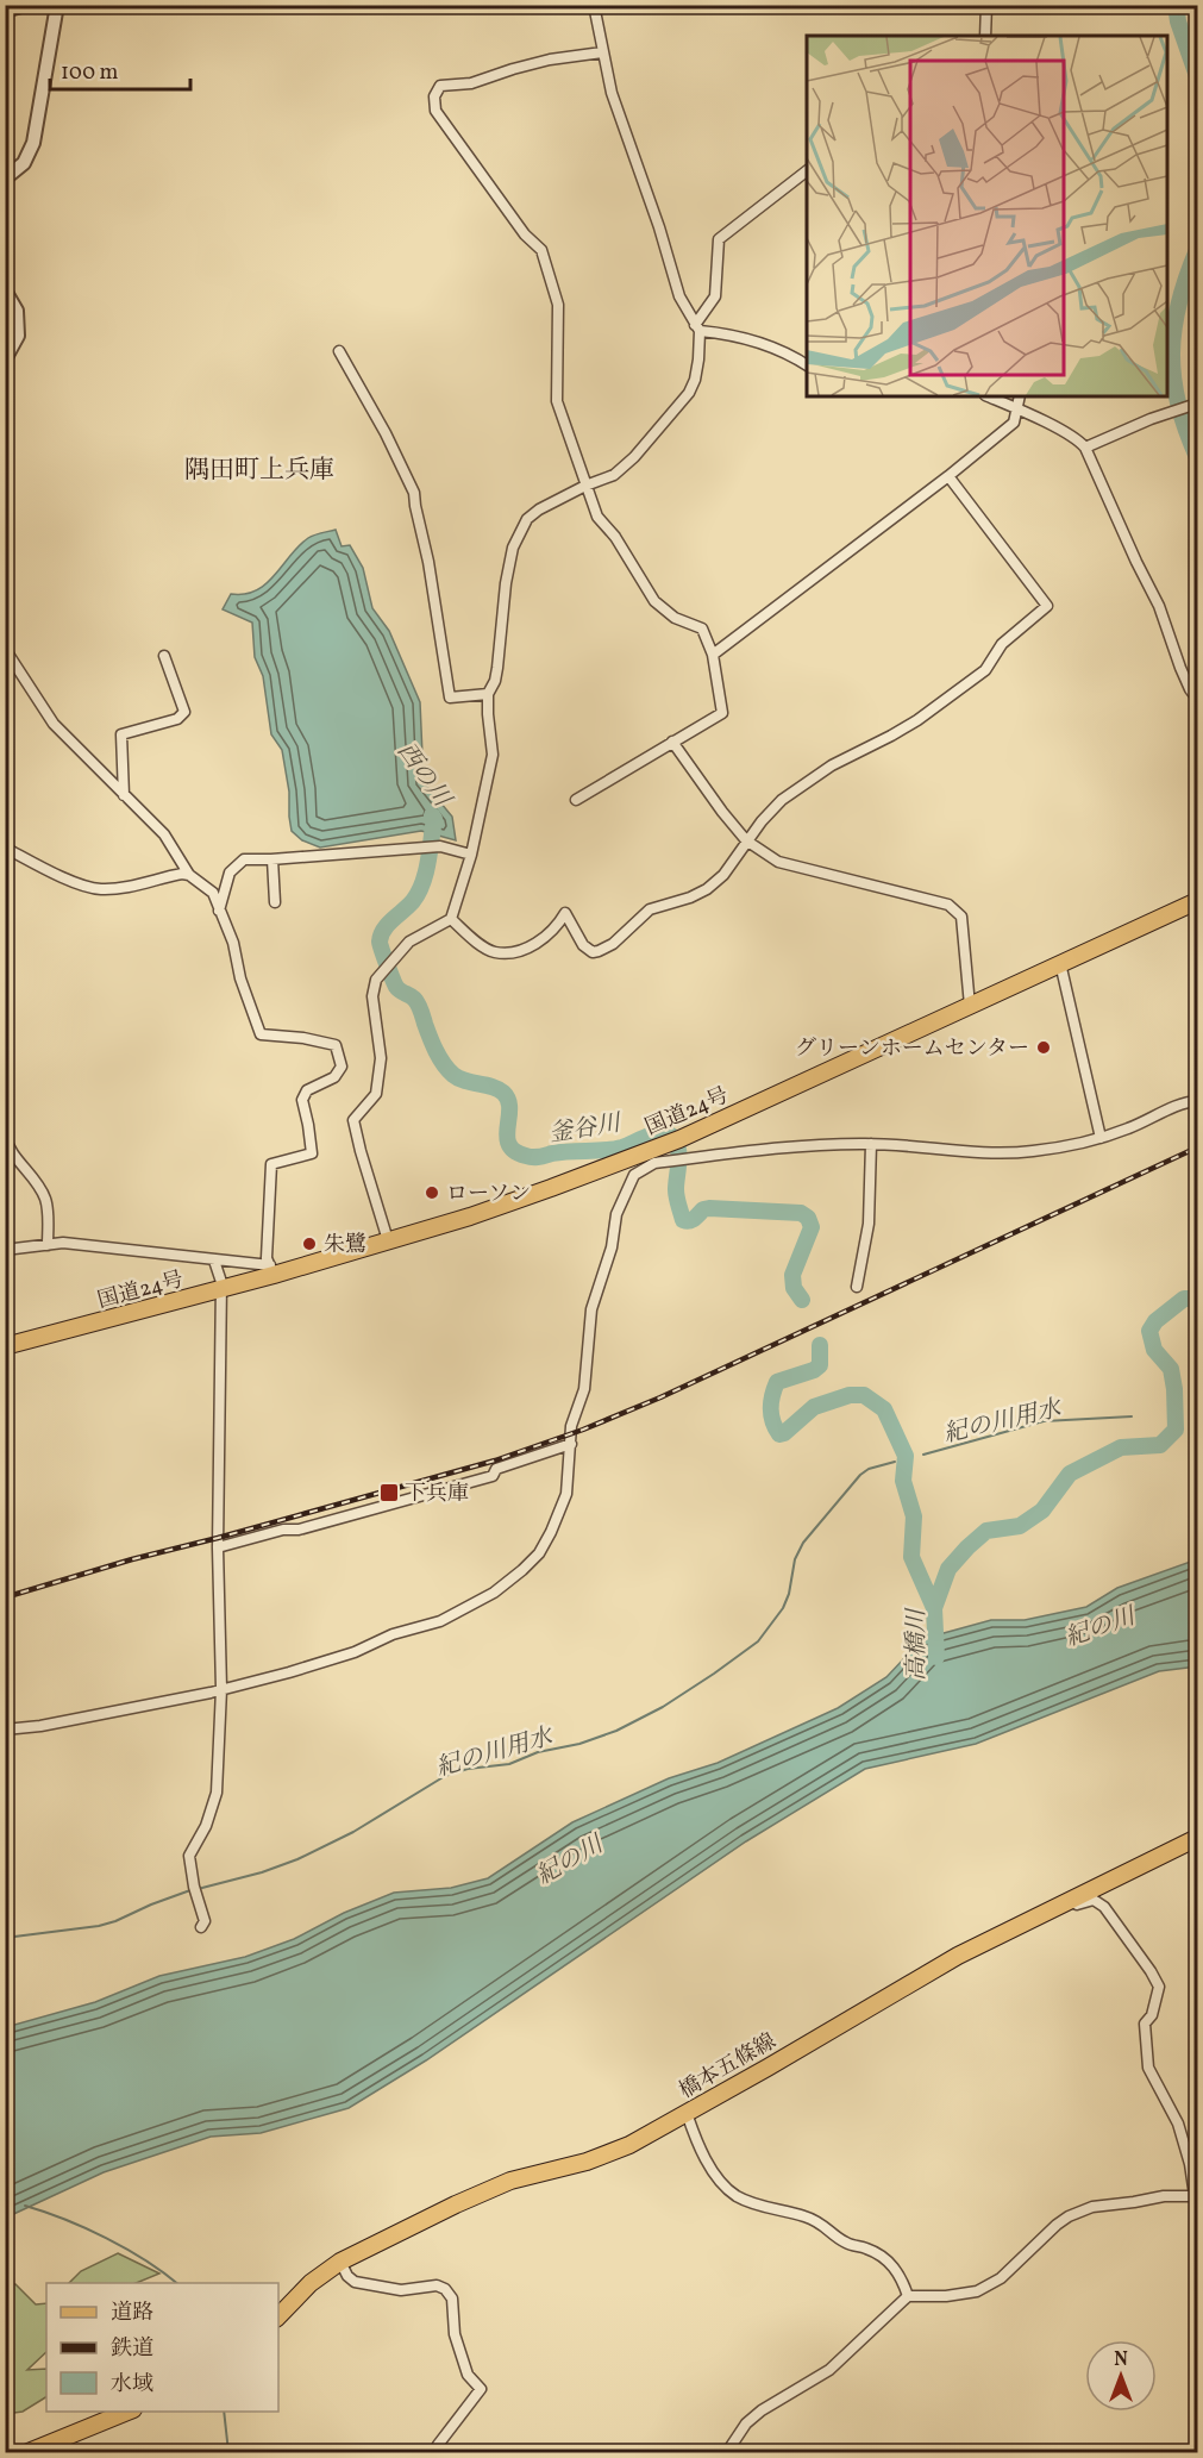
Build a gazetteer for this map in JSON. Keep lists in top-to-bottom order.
{
  "streets": {
    "main road": ["国道24号", "橋本五條線"]
  },
  "districts": ["隅田町上兵庫"],
  "water": [
    "西の川",
    "釜谷川",
    "紀の川用水",
    "紀の川",
    "高橋川"
  ],
  "places": {
    "other": ["グリーンホームセンター", "ローソン", "朱鷺"],
    "transit": ["下兵庫"]
  },
  "legend": ["道路", "鉄道", "水域"],
  "scale_bar": "100 m",
  "north": "top"
}
